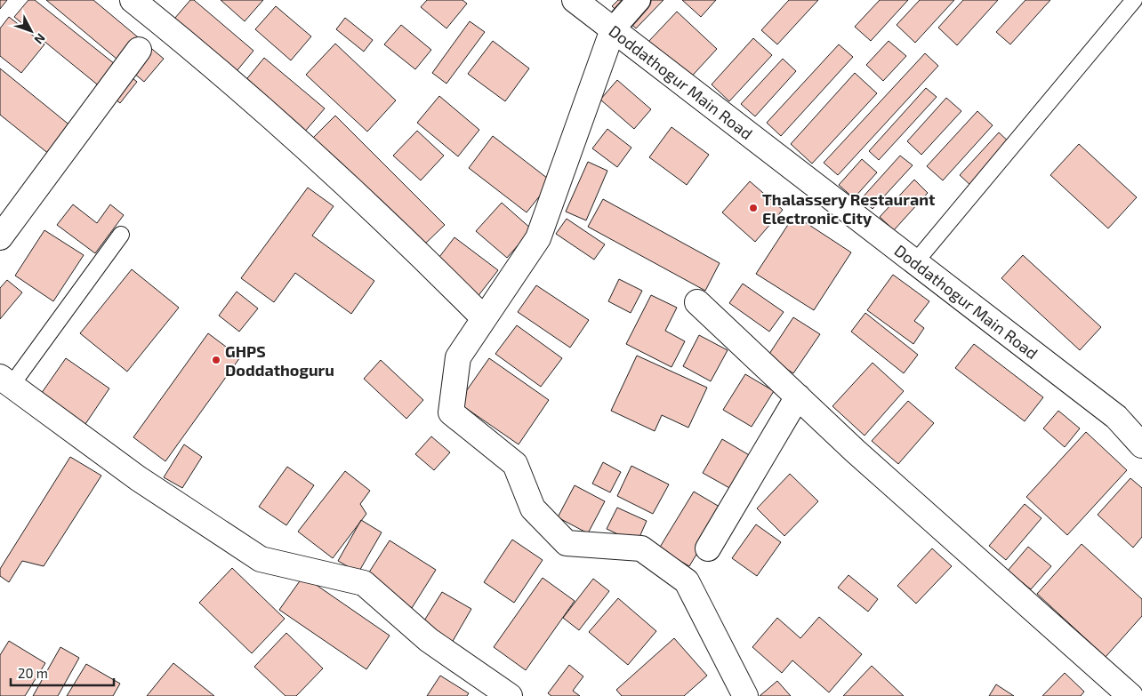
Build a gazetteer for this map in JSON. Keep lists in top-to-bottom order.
{
  "streets": {
    "street": ["Doddathogur Main Road"]
  },
  "places": ["Thalassery Restaurant Electronic City", "GHPS Doddathoguru"],
  "scale_bar": "20 m",
  "north": "bottom right"
}
